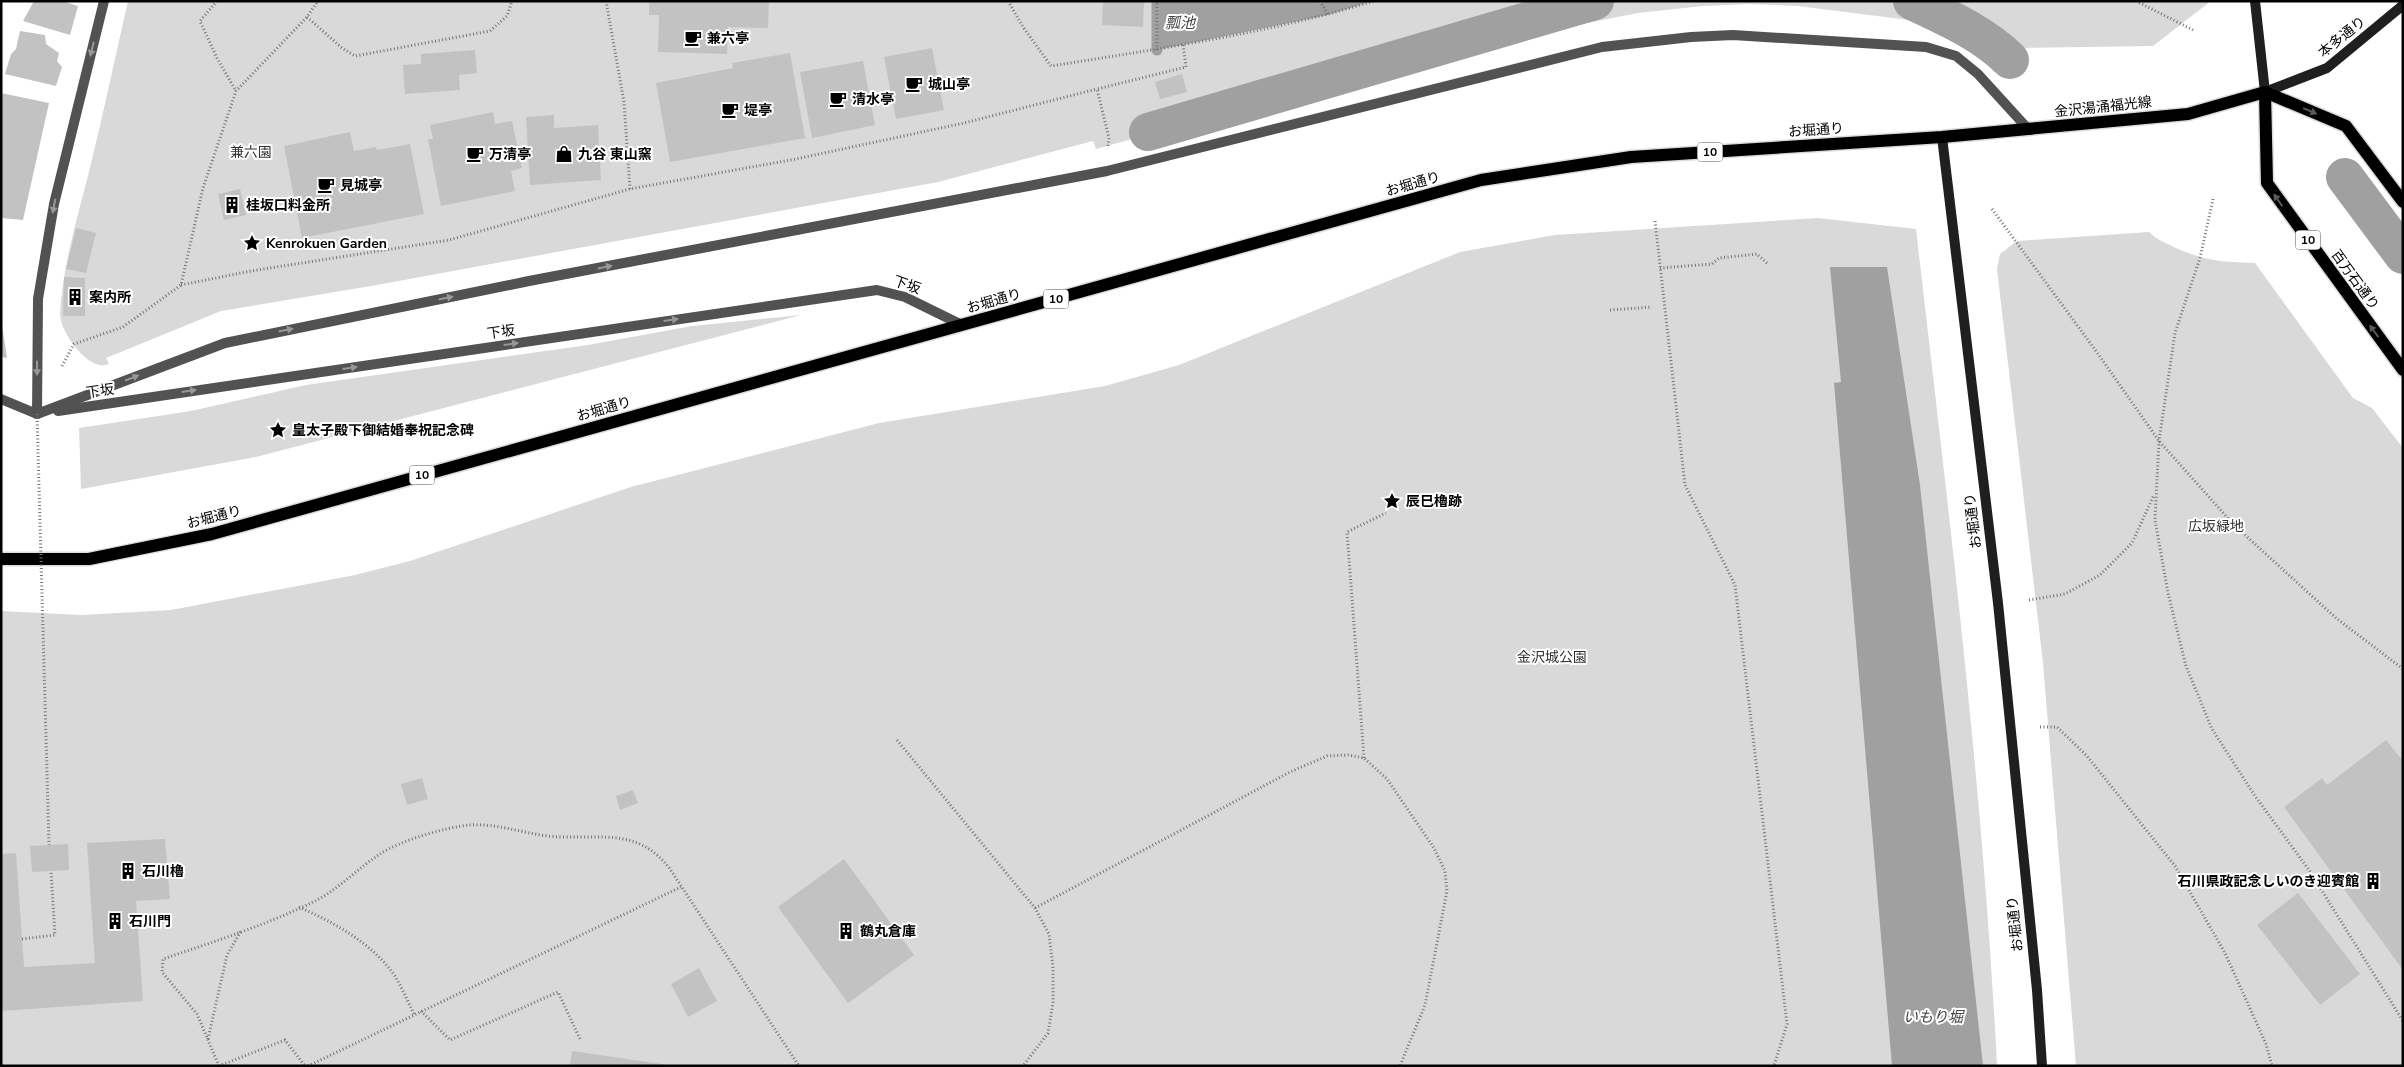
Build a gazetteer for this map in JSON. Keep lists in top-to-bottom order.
{
  "streets": {
    "main road": [
      "金沢湯涌福光線",
      "お堀通り",
      "10",
      "百万石通り"
    ],
    "street": ["本多通り", "下坂"]
  },
  "crossings": [
    ["本多通り", "金沢湯涌福光線"],
    ["本多通り", "百万石通り"],
    ["金沢湯涌福光線", "お堀通り"],
    ["金沢湯涌福光線", "百万石通り"],
    ["お堀通り", "下坂"]
  ],
  "one_way": ["百万石通り"],
  "water": ["瓢池", "いもり堀"],
  "parks": ["兼六園", "広坂緑地", "金沢城公園"],
  "places": {
    "cafe": [
      "兼六亭",
      "城山亭",
      "清水亭",
      "堤亭",
      "万清亭",
      "見城亭"
    ],
    "shop": ["九谷 東山窯"],
    "building": [
      "桂坂口料金所",
      "案内所",
      "石川櫓",
      "石川県政記念しいのき迎賓館",
      "石川門",
      "鶴丸倉庫"
    ],
    "place": ["Kenrokuen Garden", "皇太子殿下御結婚奉祝記念碑", "辰巳櫓跡"]
  }
}
